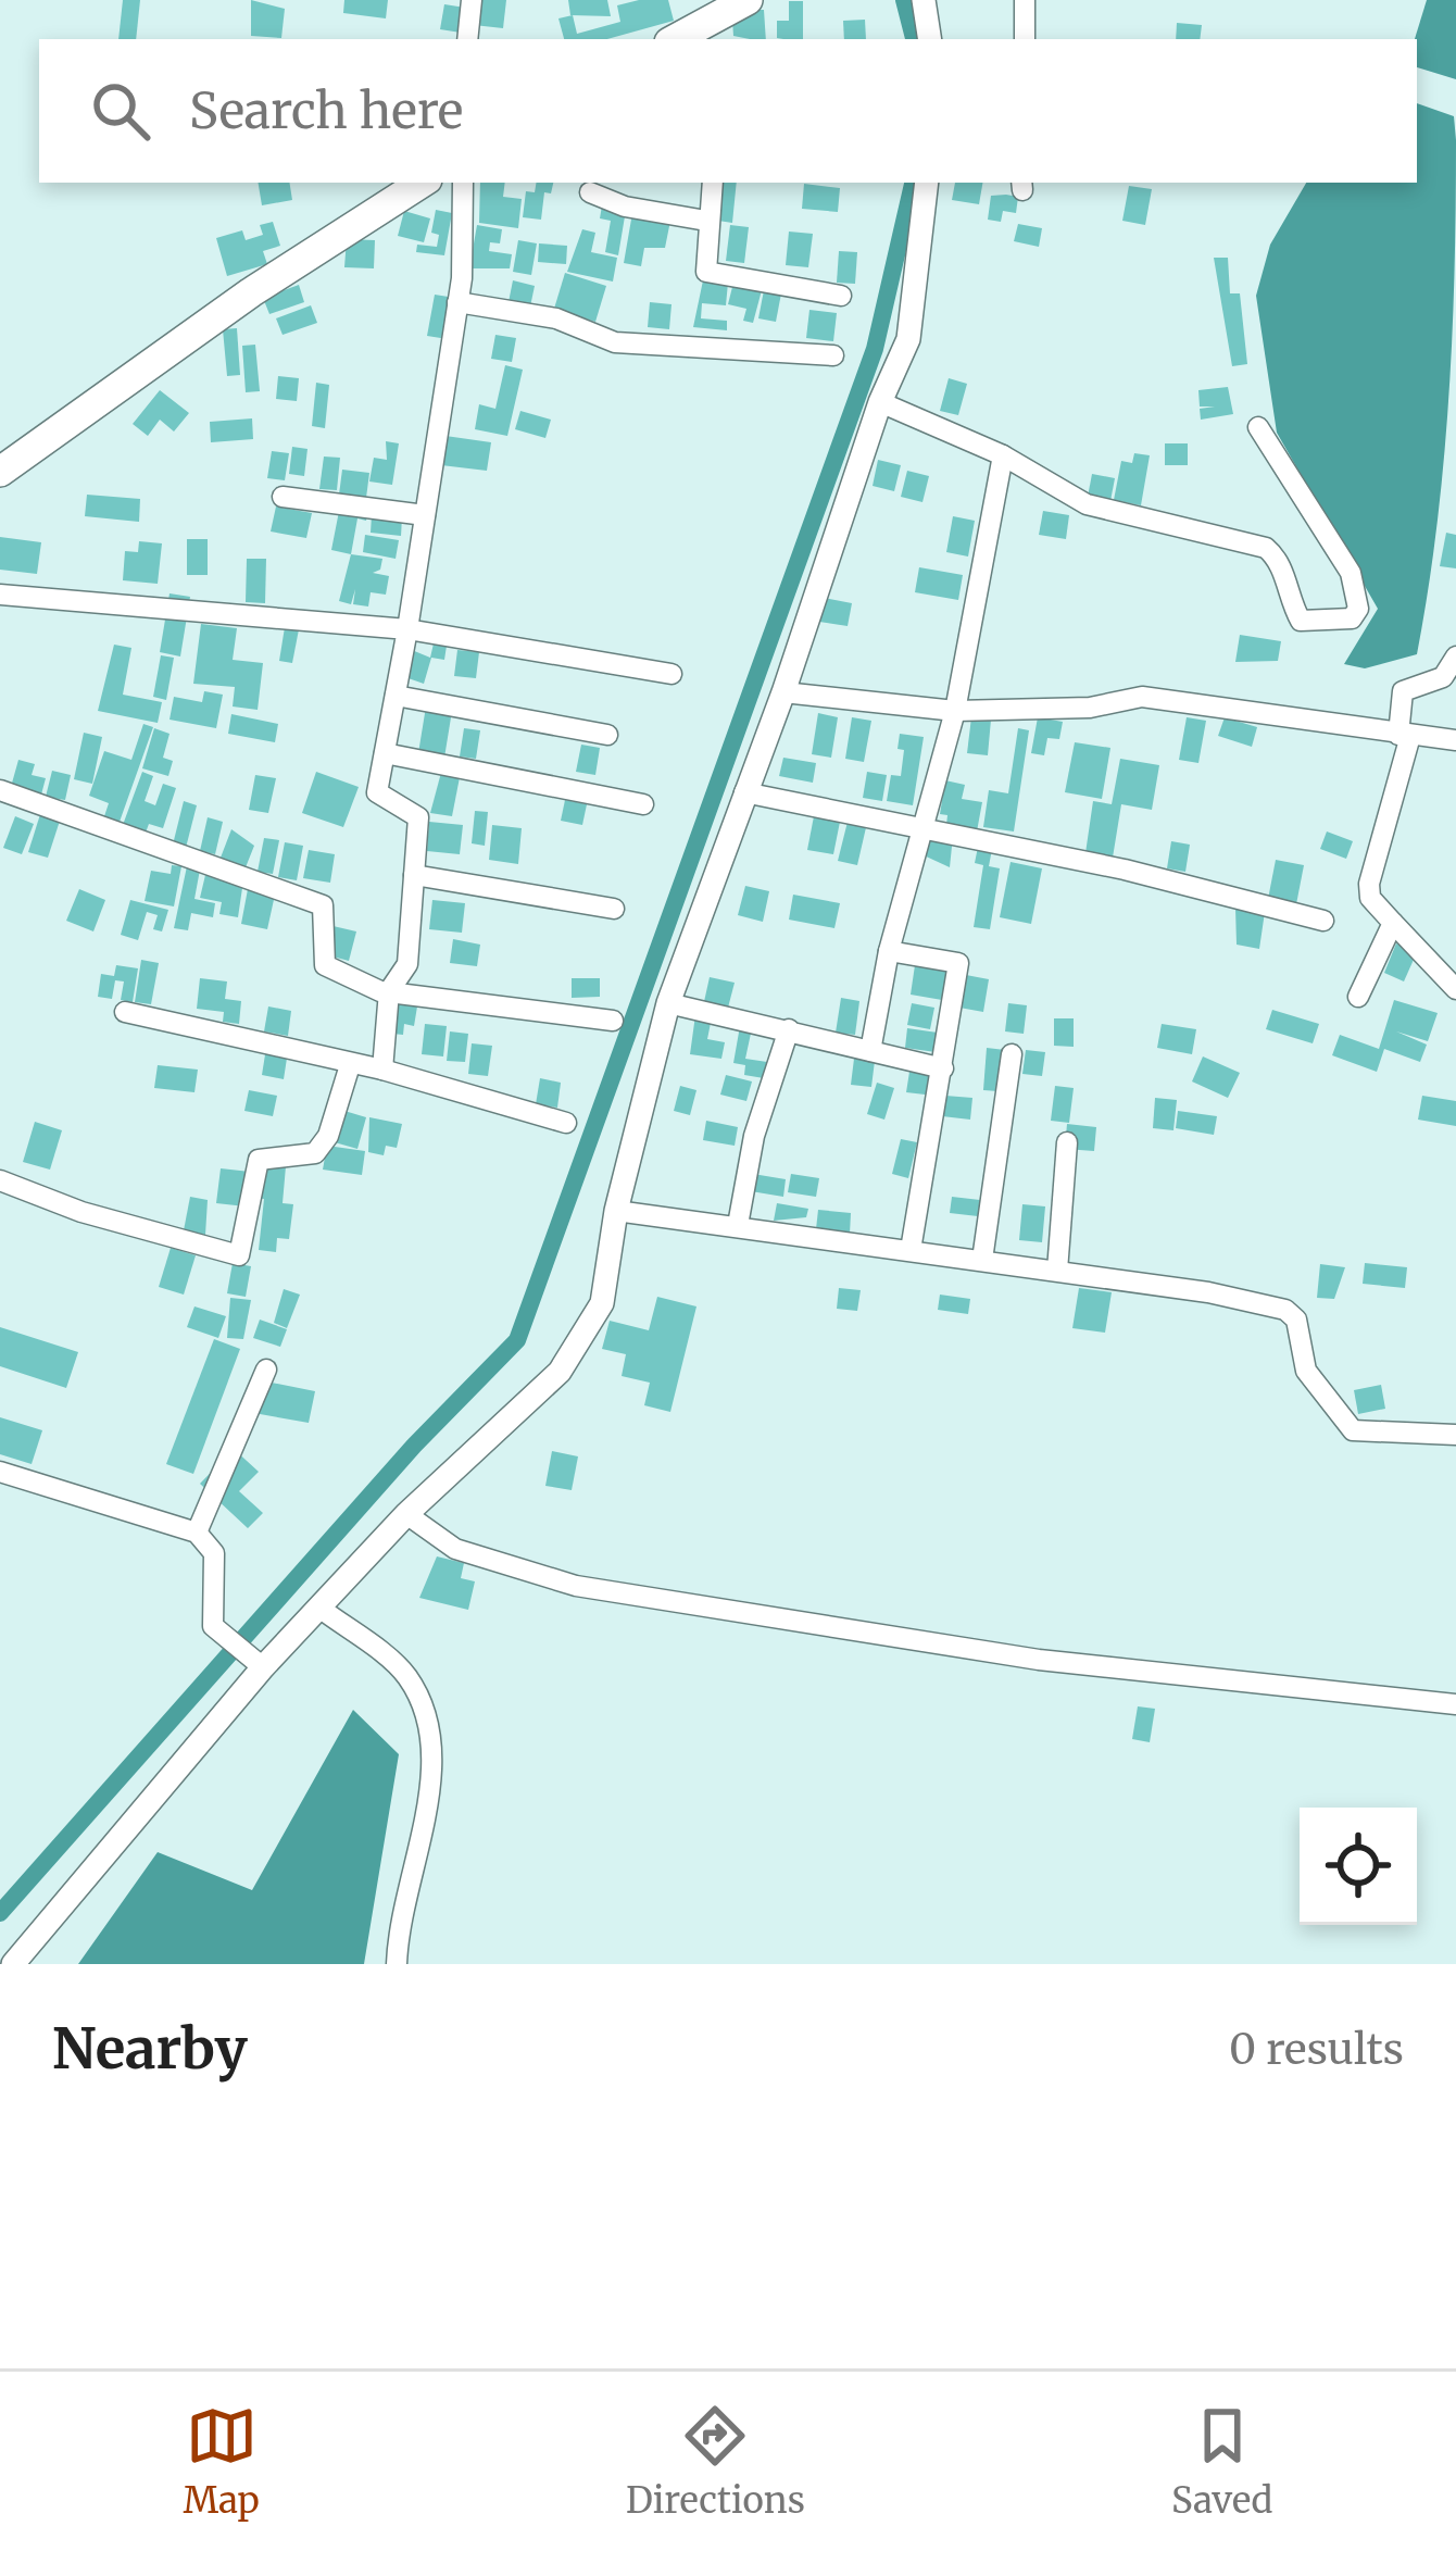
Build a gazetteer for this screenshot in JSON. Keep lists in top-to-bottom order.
{
  "page": {
    "search": "Search here",
    "heading": ["Nearby", "0 results"],
    "nav": ["Map", "Directions", "Saved"]
  }
}
